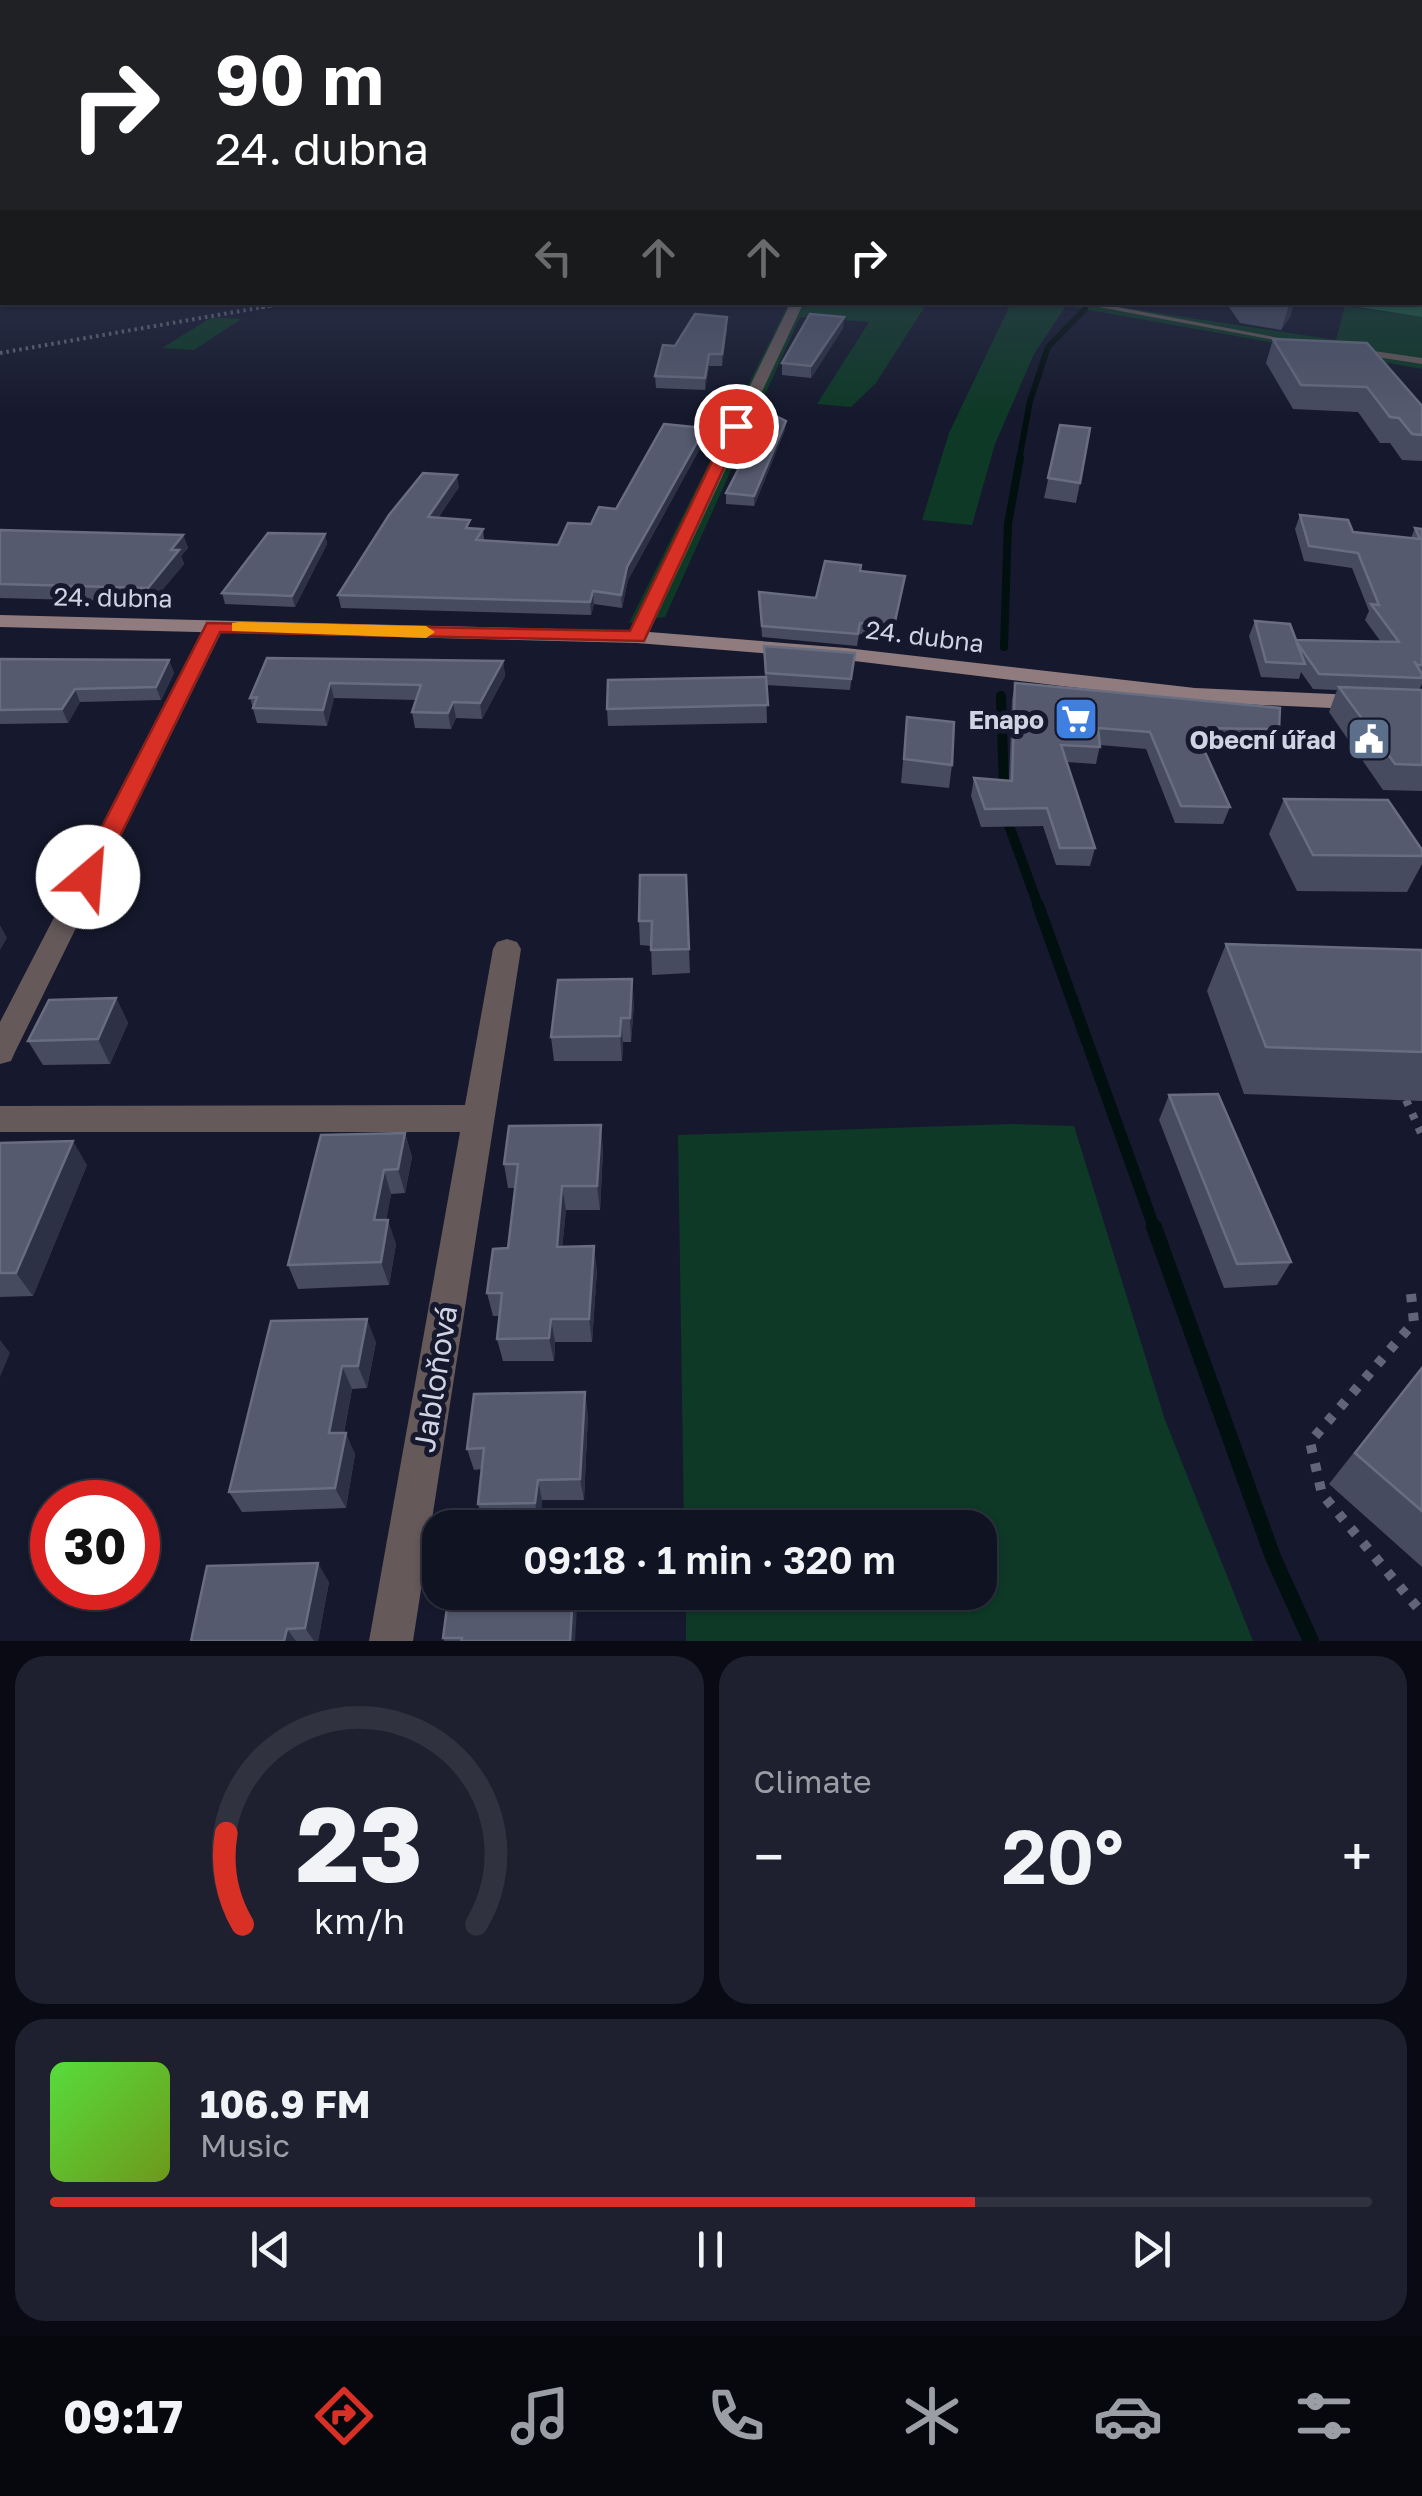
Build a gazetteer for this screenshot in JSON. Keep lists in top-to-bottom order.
{
  "streets": {
    "main road": ["24. dubna"],
    "street": ["Jabloňová"]
  },
  "places": {
    "supermarket": ["Enapo"],
    "public building": ["Obecní úřad"]
  },
  "page": {
    "turn": ["90 m", "24. dubna"],
    "limit": "30",
    "trip": "09:18 · 1 min · 320 m",
    "tile": "Climate",
    "heat": ["−", "20°", "+"],
    "song": ["106.9 FM", "Music"],
    "tabs": "09:17",
    "gauge": ["23", "km/h"]
  }
}
